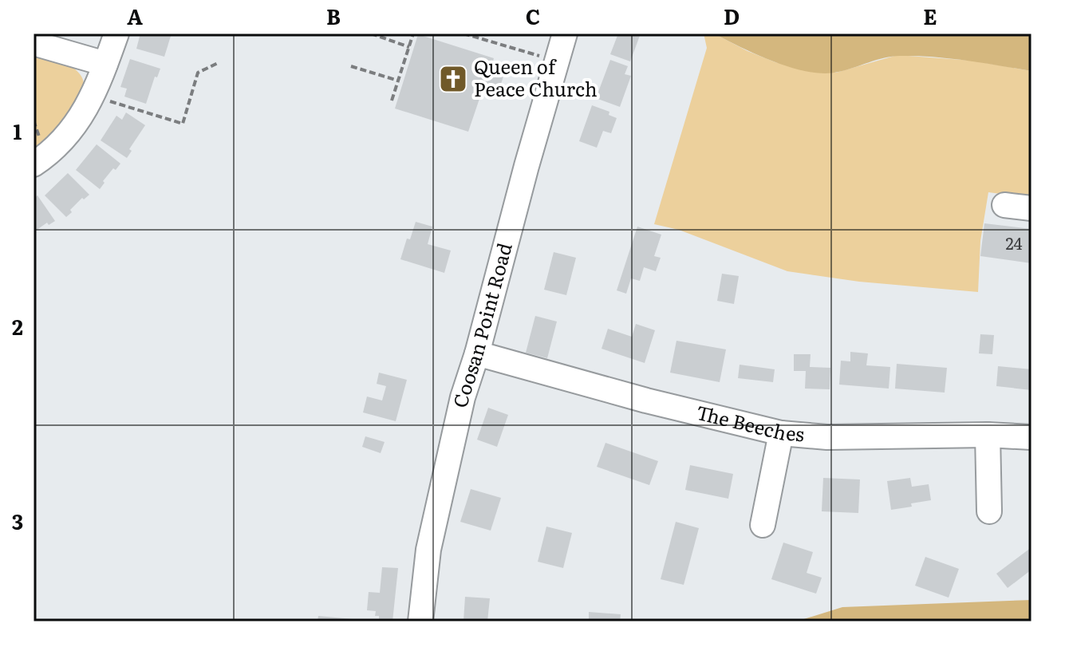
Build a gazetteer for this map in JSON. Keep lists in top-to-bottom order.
{
  "streets": {
    "street": ["Coosan Point Road", "The Beeches"]
  },
  "crossings": [
    ["Coosan Point Road", "The Beeches"]
  ],
  "places": {
    "church": ["Queen of Peace Church"]
  },
  "house_numbers": ["24"],
  "grid": {
    "columns": [
      "A",
      "B",
      "C",
      "D",
      "E"
    ],
    "rows": ["1", "2", "3"]
  }
}
